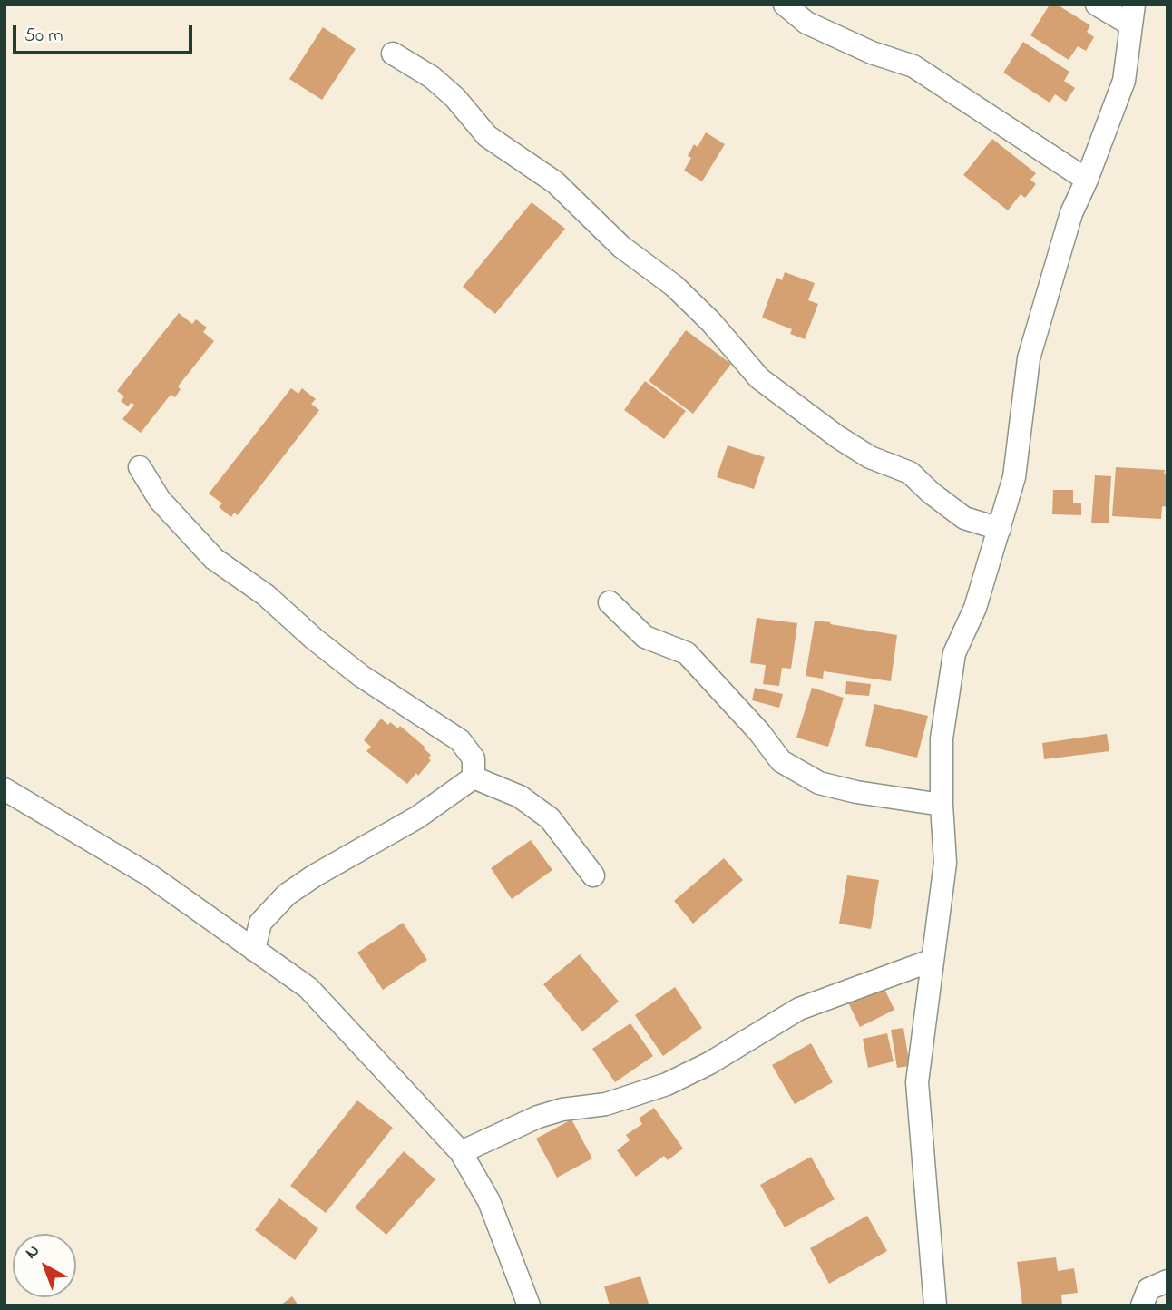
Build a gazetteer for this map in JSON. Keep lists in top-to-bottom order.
{
  "scale_bar": "50 m",
  "north": "top left"
}
